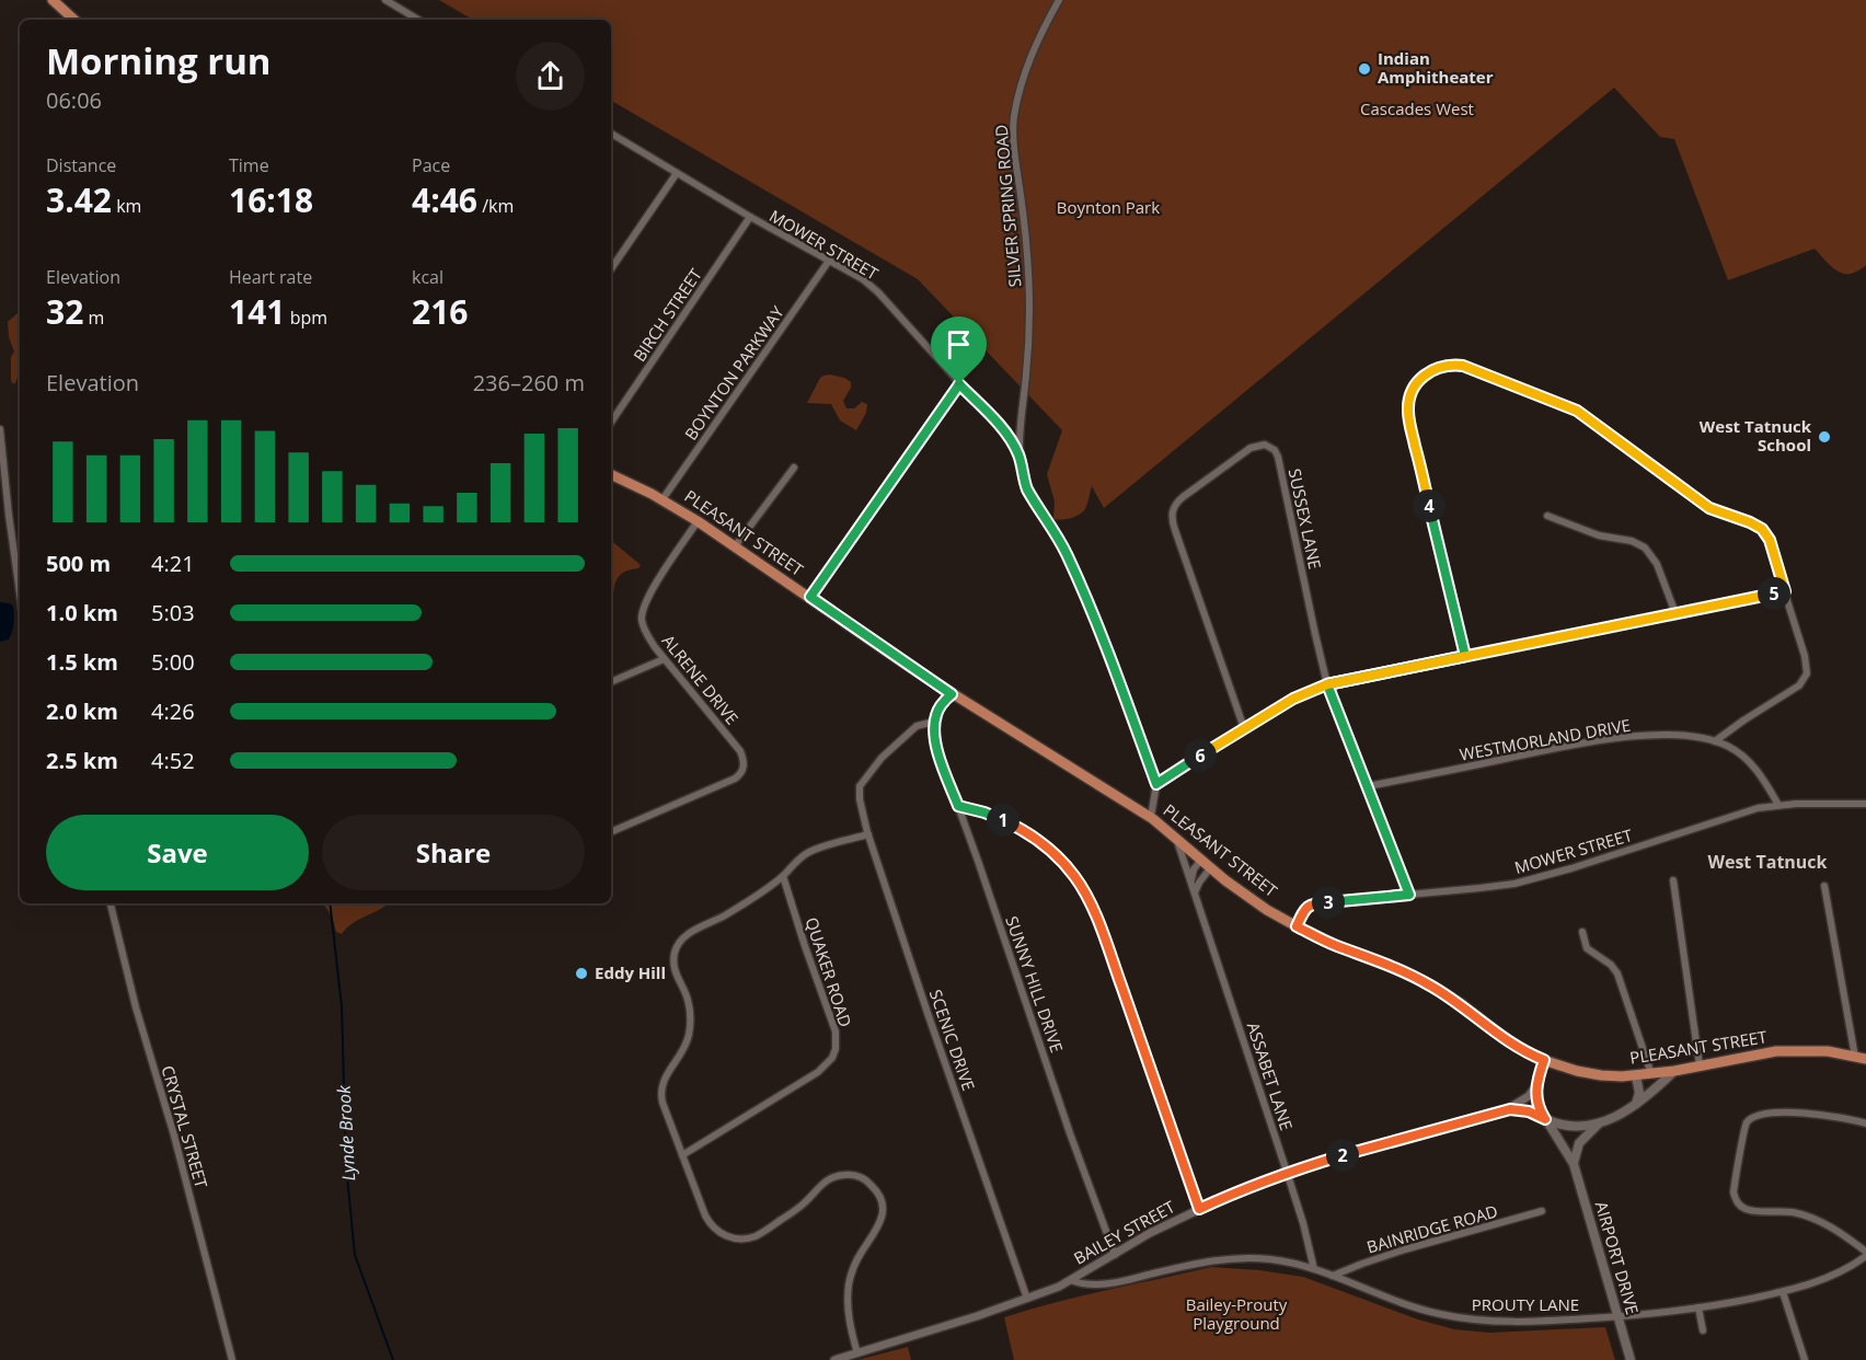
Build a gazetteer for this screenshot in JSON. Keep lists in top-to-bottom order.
{
  "streets": {
    "main road": ["PLEASANT STREET", "AIRPORT DRIVE"],
    "street": [
      "SILVER SPRING ROAD",
      "MOWER STREET",
      "BIRCH STREET",
      "BOYNTON PARKWAY",
      "SUSSEX LANE",
      "ALRENE DRIVE",
      "WESTMORLAND DRIVE",
      "QUAKER ROAD",
      "SUNNY HILL DRIVE",
      "SCENIC DRIVE",
      "ASSABET LANE",
      "CRYSTAL STREET",
      "BAINRIDGE ROAD",
      "BAILEY STREET",
      "PROUTY LANE"
    ]
  },
  "crossings": [
    ["SILVER SPRING ROAD", "MOWER STREET"],
    ["MOWER STREET", "BIRCH STREET"],
    ["MOWER STREET", "BOYNTON PARKWAY"],
    ["MOWER STREET", "SUSSEX LANE"],
    ["MOWER STREET", "PLEASANT STREET"],
    ["MOWER STREET", "WESTMORLAND DRIVE"],
    ["BOYNTON PARKWAY", "PLEASANT STREET"],
    ["SUSSEX LANE", "WESTMORLAND DRIVE"],
    ["PLEASANT STREET", "ALRENE DRIVE"],
    ["PLEASANT STREET", "ASSABET LANE"],
    ["SUNNY HILL DRIVE", "SCENIC DRIVE"],
    ["SUNNY HILL DRIVE", "BAILEY STREET"],
    ["SCENIC DRIVE", "BAILEY STREET"],
    ["ASSABET LANE", "BAILEY STREET"],
    ["ASSABET LANE", "PROUTY LANE"],
    ["BAINRIDGE ROAD", "PROUTY LANE"],
    ["BAILEY STREET", "AIRPORT DRIVE"],
    ["BAILEY STREET", "PROUTY LANE"],
    ["AIRPORT DRIVE", "PROUTY LANE"]
  ],
  "districts": ["West Tatnuck"],
  "water": ["Lynde Brook"],
  "parks": ["Cascades West", "Boynton Park", "Bailey-Prouty Playground"],
  "places": ["Indian Amphitheater", "West Tatnuck School", "Eddy Hill"],
  "page": {
    "heading": ["Morning run", "06:06"],
    "stats": [
      ["Distance", "3.42 km"],
      ["Time", "16:18"],
      ["Pace", "4:46 /km"],
      ["Elevation", "32 m"],
      ["Heart rate", "141 bpm"],
      ["kcal", "216"]
    ],
    "chart": ["Elevation", "236–260 m"],
    "pins": [
      "4",
      "5",
      "6",
      "1",
      "3",
      "2"
    ],
    "list": [
      {
        "name": "500 m",
        "note": "4:21"
      },
      {
        "name": "1.0 km",
        "note": "5:03"
      },
      {
        "name": "1.5 km",
        "note": "5:00"
      },
      {
        "name": "2.0 km",
        "note": "4:26"
      },
      {
        "name": "2.5 km",
        "note": "4:52"
      }
    ],
    "buttons": ["Save", "Share"]
  }
}
